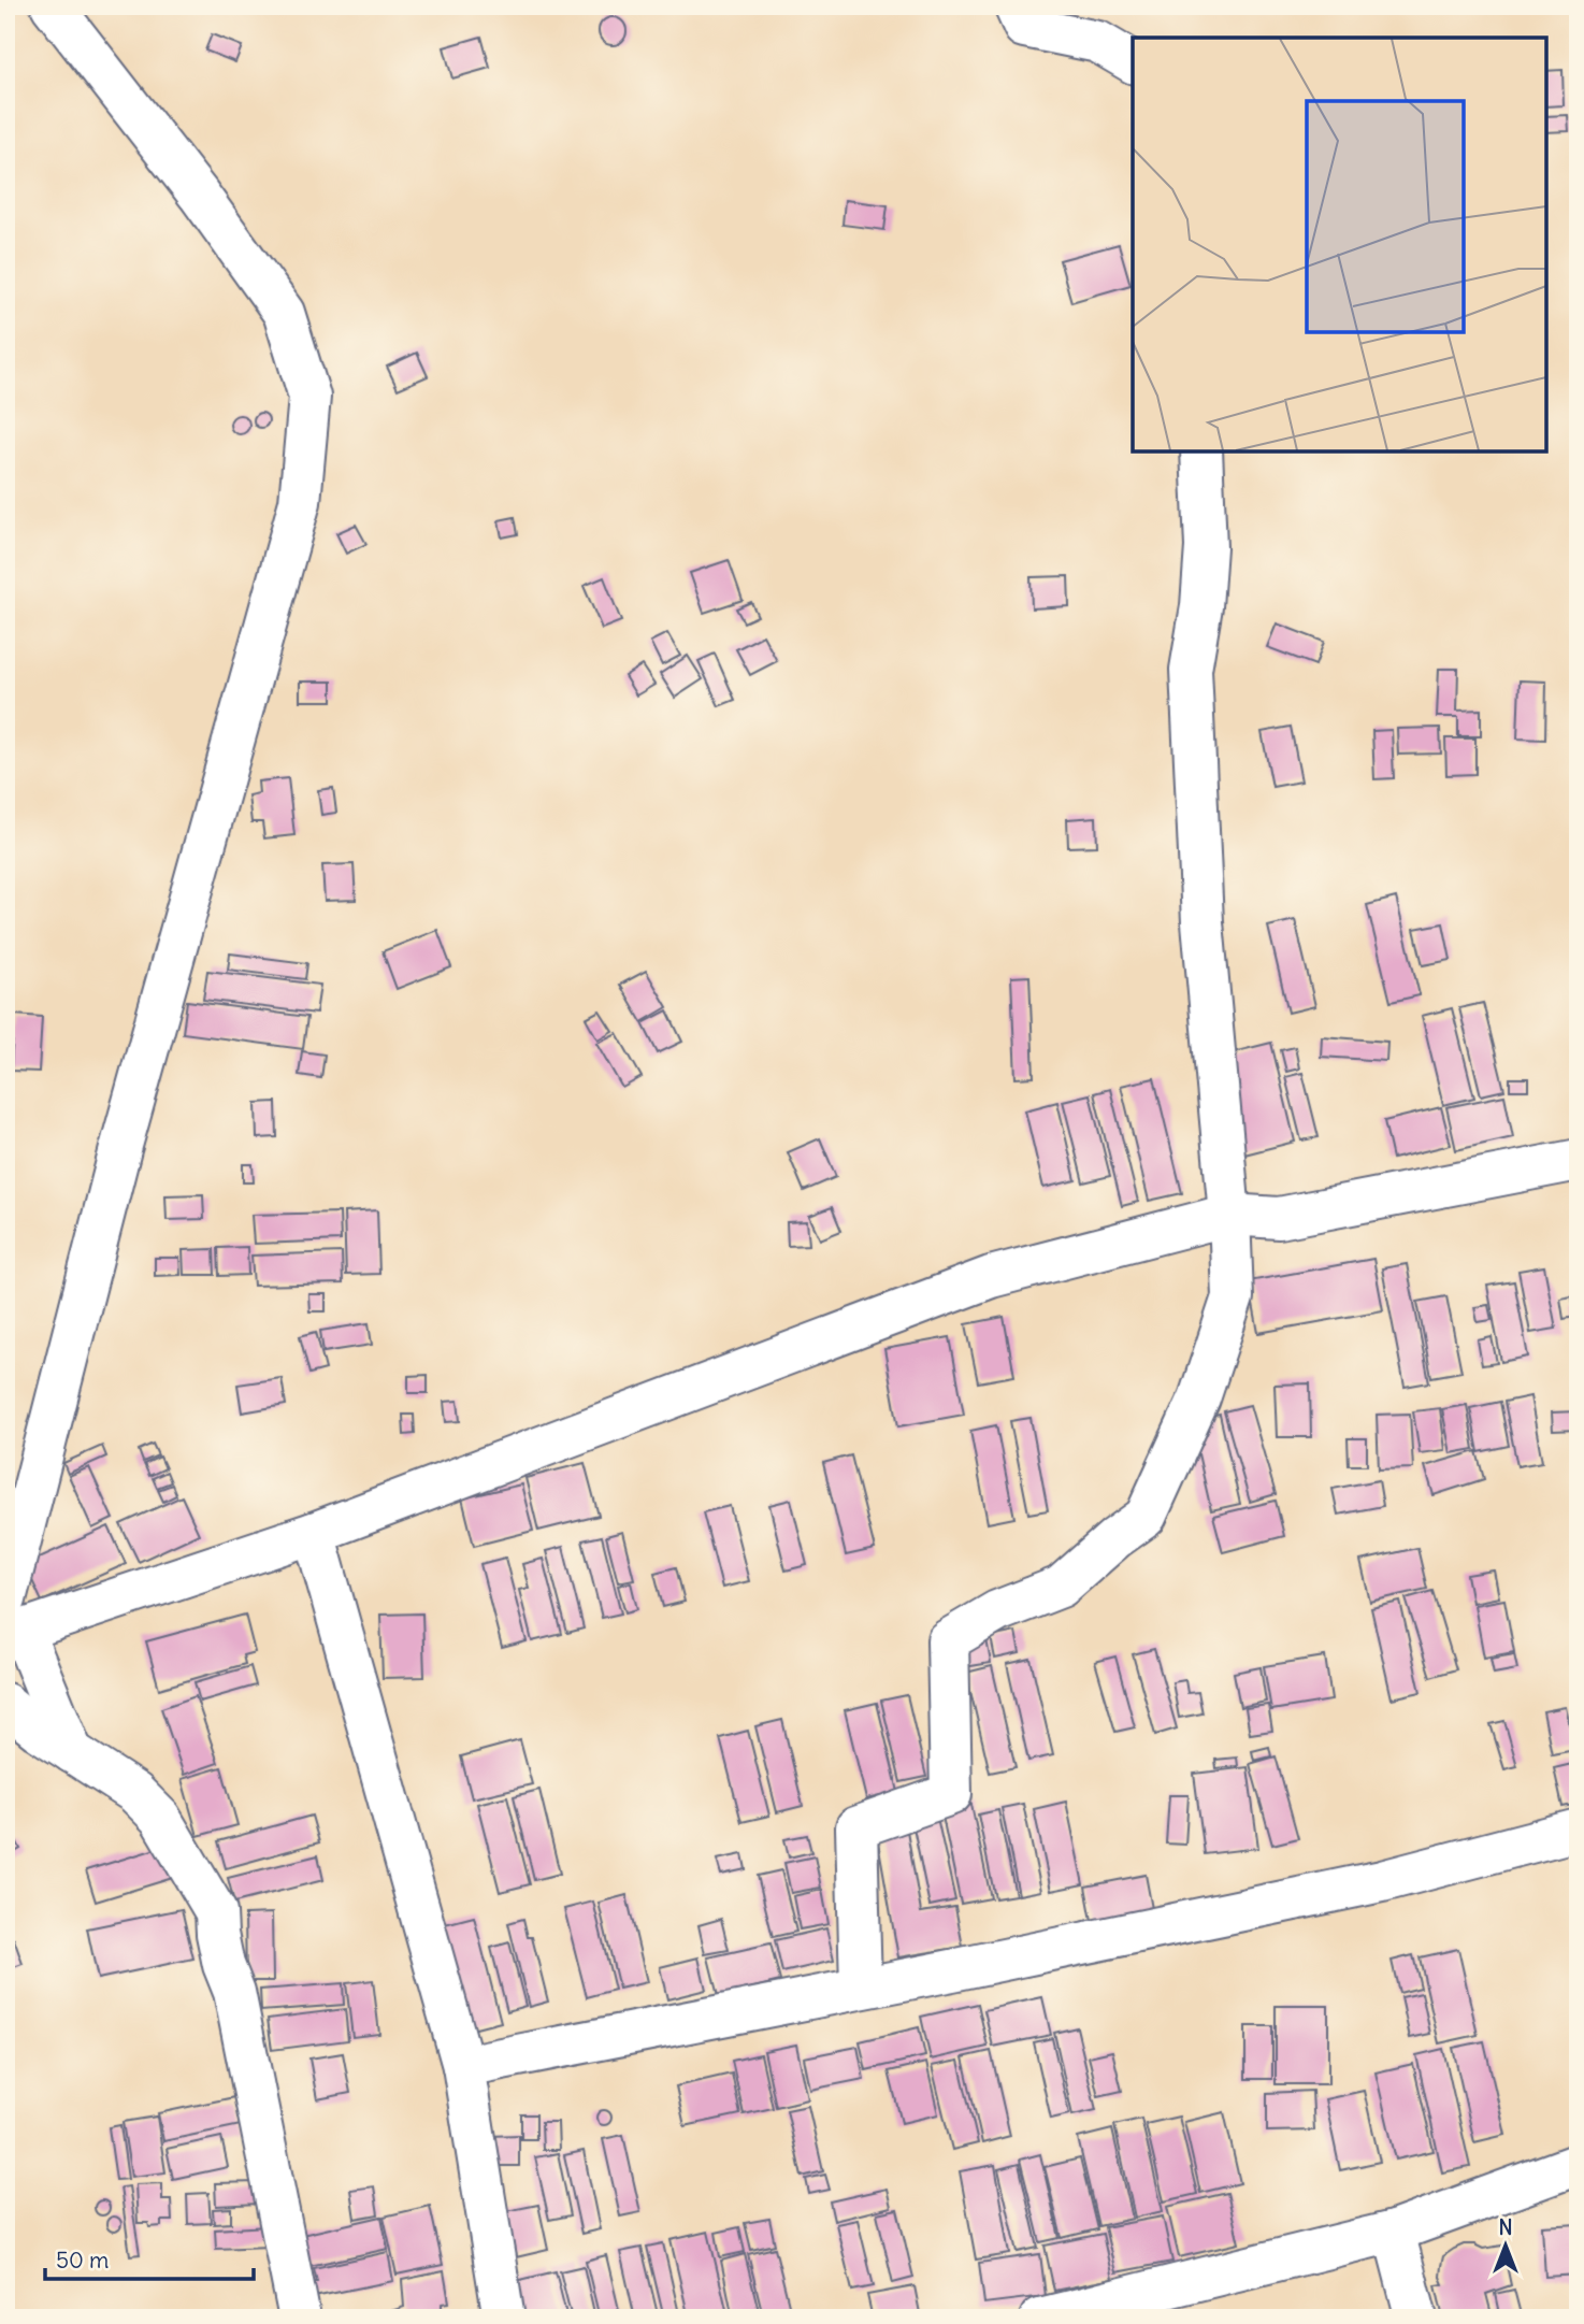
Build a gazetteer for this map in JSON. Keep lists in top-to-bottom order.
{
  "scale_bar": "50 m",
  "north": "top"
}
